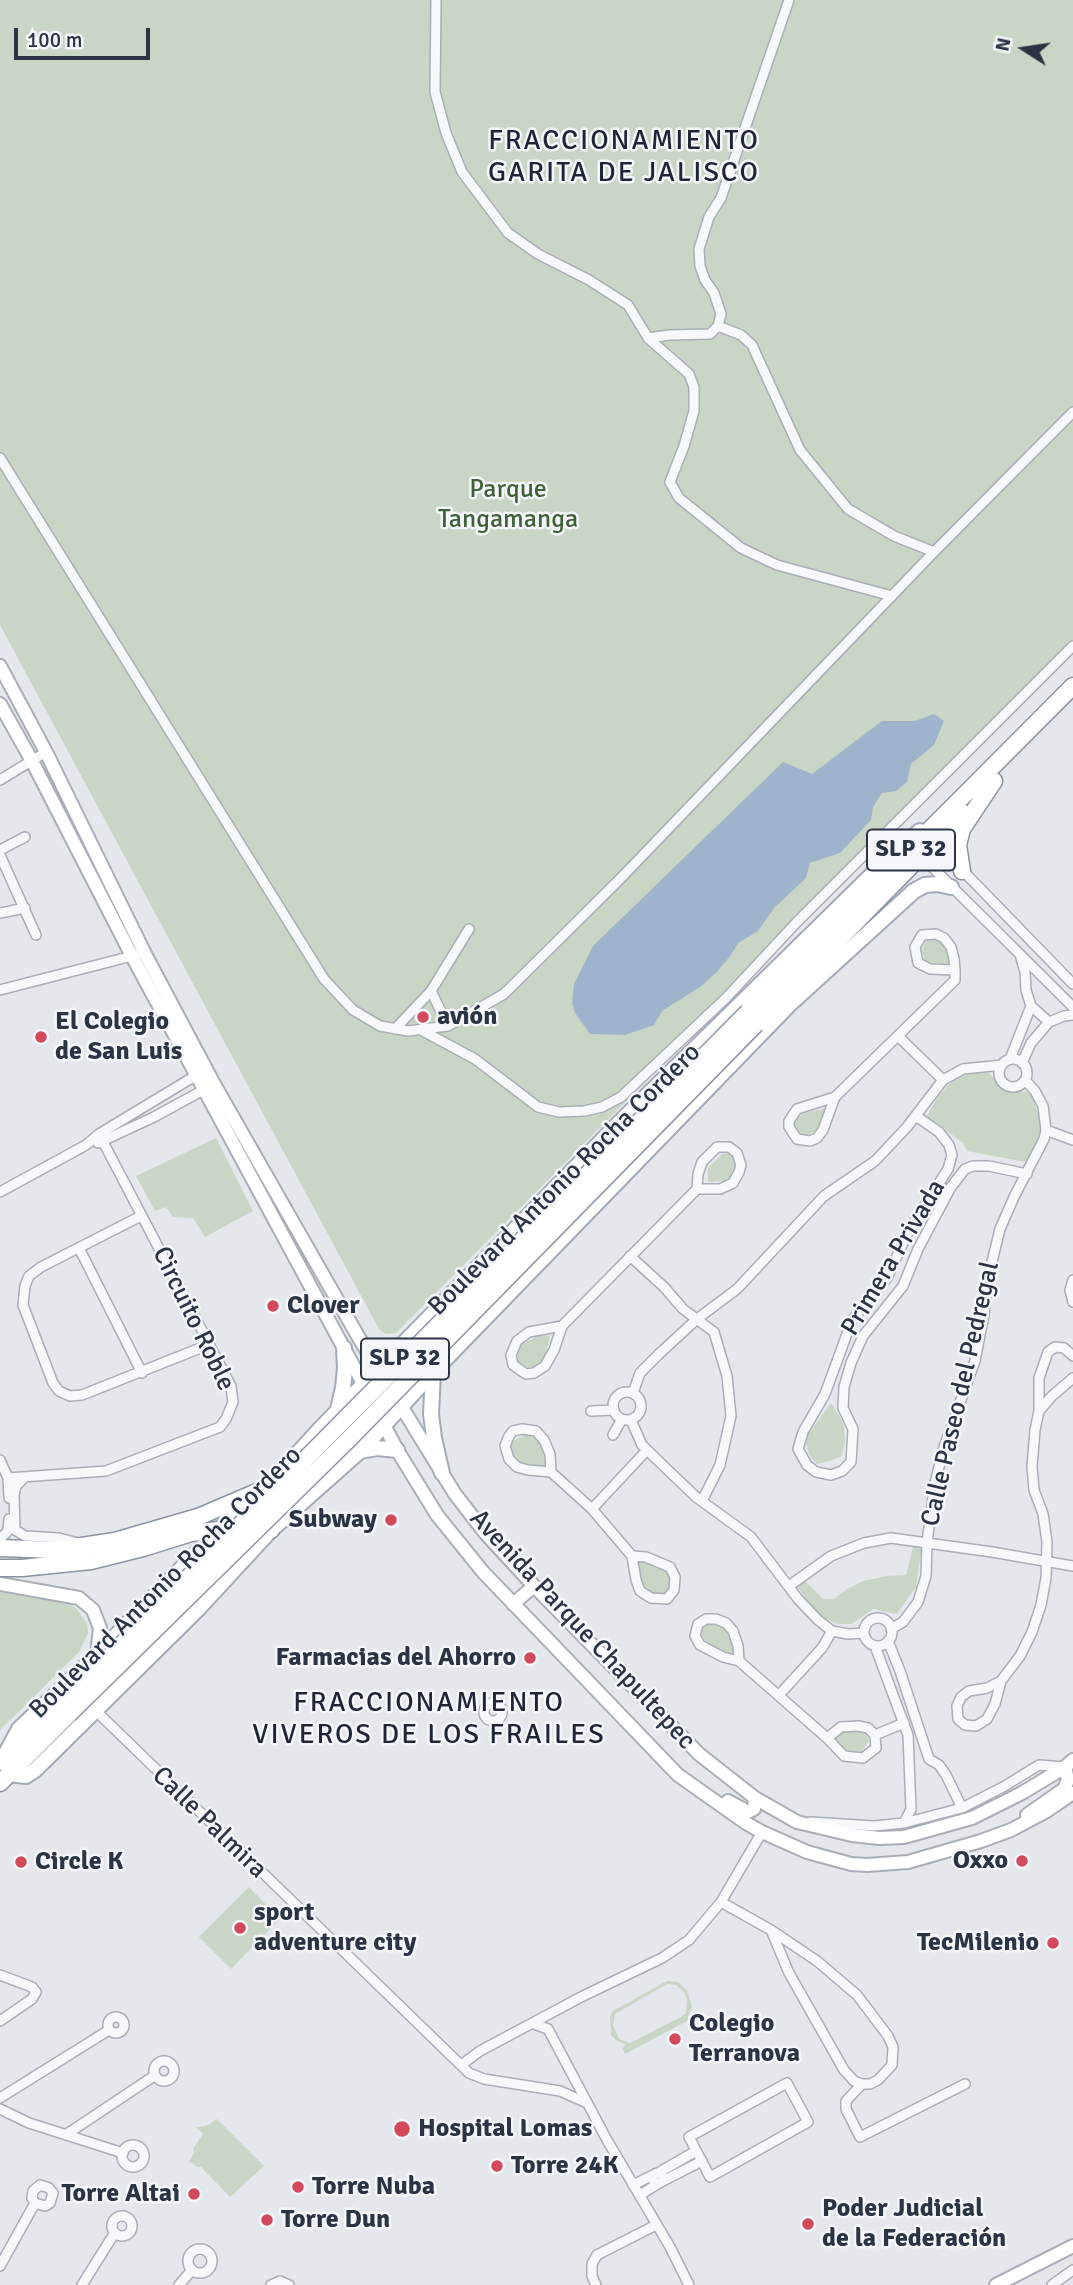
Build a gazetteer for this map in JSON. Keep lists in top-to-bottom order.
{
  "streets": {
    "highway": ["SLP 32"],
    "main road": ["Boulevard Antonio Rocha Cordero", "Avenida Parque Chapultepec"],
    "street": [
      "Primera Privada",
      "Circuito Roble",
      "Calle Paseo del Pedregal",
      "Calle Palmira"
    ]
  },
  "crossings": [
    ["SLP 32", "Boulevard Antonio Rocha Cordero"],
    ["Boulevard Antonio Rocha Cordero", "Avenida Parque Chapultepec"],
    ["Boulevard Antonio Rocha Cordero", "Calle Palmira"],
    ["Primera Privada", "Calle Paseo del Pedregal"]
  ],
  "districts": ["FRACCIONAMIENTO GARITA DE JALISCO", "FRACCIONAMIENTO VIVEROS DE LOS FRAILES"],
  "parks": ["Parque Tangamanga"],
  "places": [
    "avión",
    "El Colegio de San Luis",
    "Clover",
    "Subway",
    "Farmacias del Ahorro",
    "Oxxo",
    "Circle K",
    "sport adventure city",
    "TecMilenio",
    "Colegio Terranova",
    "Hospital Lomas",
    "Torre 24K",
    "Torre Nuba",
    "Torre Altai",
    "Torre Dun",
    "Poder Judicial de la Federación"
  ],
  "scale_bar": "100 m",
  "north": "left"
}
